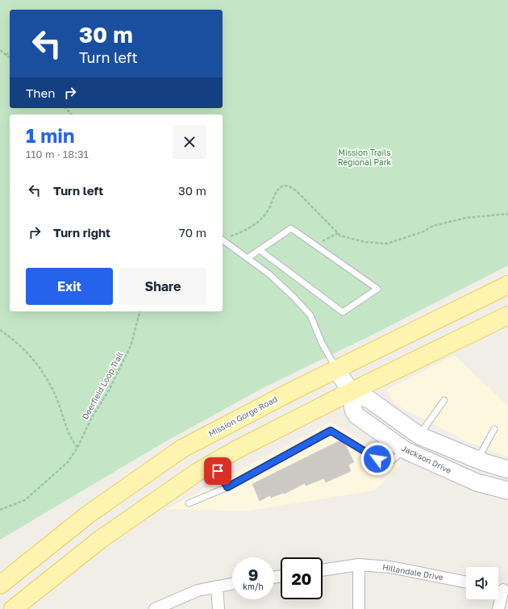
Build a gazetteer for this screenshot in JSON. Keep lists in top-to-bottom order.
{
  "streets": {
    "main road": ["Mission Gorge Road", "Jackson Drive"],
    "street": ["Hillandale Drive"],
    "path": ["Deerfield Loop Trail"]
  },
  "crossings": [
    ["Mission Gorge Road", "Jackson Drive"]
  ],
  "parks": ["Mission Trails Regional Park"],
  "page": {
    "turn": ["30 m", "Turn left"],
    "then": "Then",
    "heading": ["1 min", "110 m · 18:31"],
    "list": [
      {
        "name": "Turn left",
        "value": "30 m"
      },
      {
        "name": "Turn right",
        "value": "70 m"
      }
    ],
    "buttons": ["Exit", "Share"],
    "speed": "9 km/h",
    "limit": "20"
  }
}
